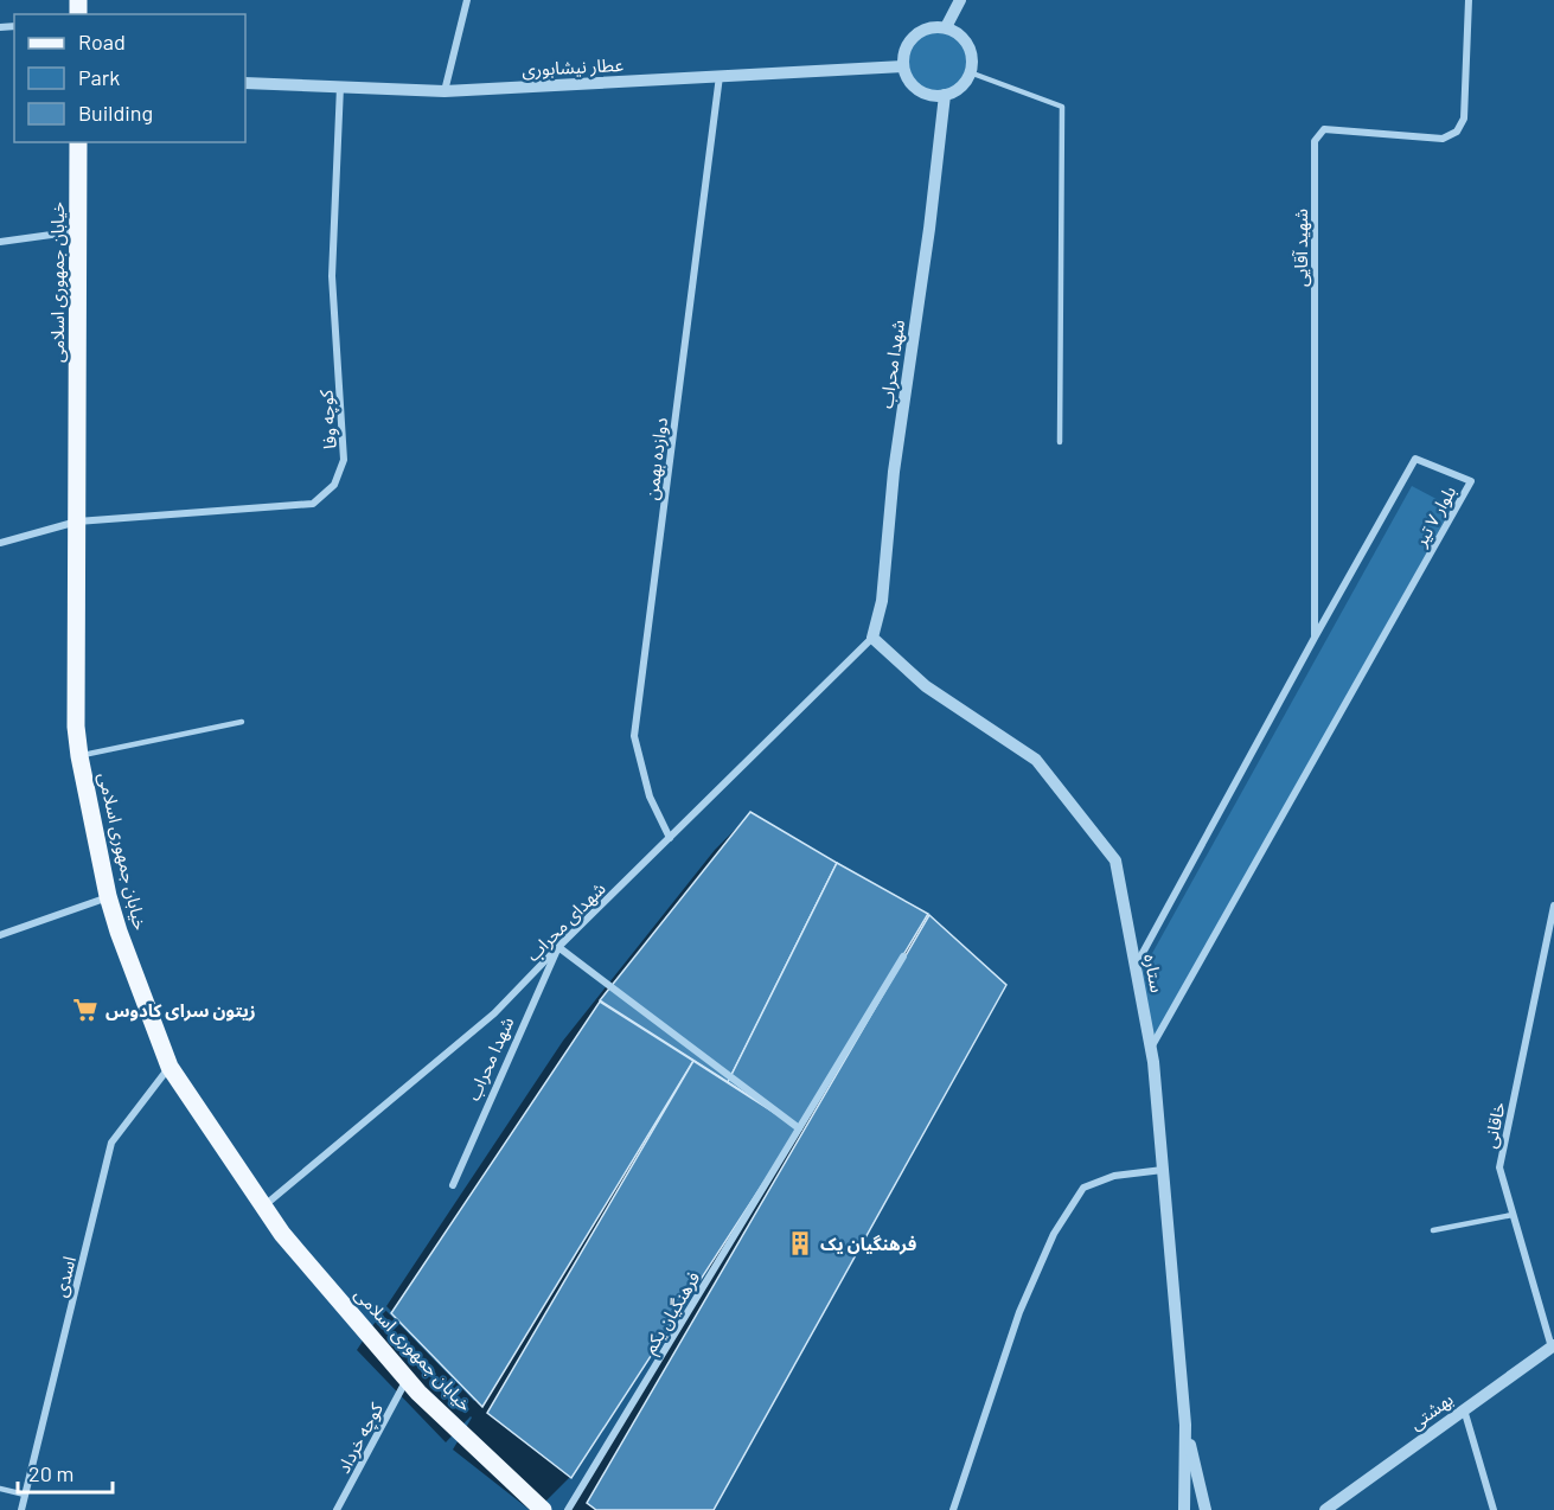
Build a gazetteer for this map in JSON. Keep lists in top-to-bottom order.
{
  "streets": {
    "main road": ["خیابان جمهوری اسلامی"],
    "street": [
      "عطار نیشابوری",
      "شهید آقایی",
      "شهدا محراب",
      "کوچه وفا",
      "دوازده بهمن",
      "بلوار ۷ تیر",
      "شهدای محراب",
      "ستاره",
      "خاقانی",
      "اسدی",
      "فرهنگیان یکم",
      "بهشتی",
      "کوچه خرداد"
    ]
  },
  "crossings": [
    ["عطار نیشابوری", "شهدا محراب"],
    ["عطار نیشابوری", "کوچه وفا"],
    ["عطار نیشابوری", "دوازده بهمن"],
    ["شهید آقایی", "بلوار ۷ تیر"],
    ["خیابان جمهوری اسلامی", "کوچه وفا"],
    ["خیابان جمهوری اسلامی", "شهدای محراب"],
    ["خیابان جمهوری اسلامی", "اسدی"],
    ["خیابان جمهوری اسلامی", "کوچه خرداد"],
    ["شهدا محراب", "شهدای محراب"],
    ["شهدا محراب", "ستاره"],
    ["دوازده بهمن", "شهدای محراب"],
    ["بلوار ۷ تیر", "ستاره"],
    ["شهدای محراب", "ستاره"],
    ["خاقانی", "بهشتی"]
  ],
  "places": {
    "supermarket": ["زیتون سرای کادوس"],
    "building": ["فرهنگیان یک"]
  },
  "legend": ["Road", "Park", "Building"],
  "scale_bar": "20 m"
}
